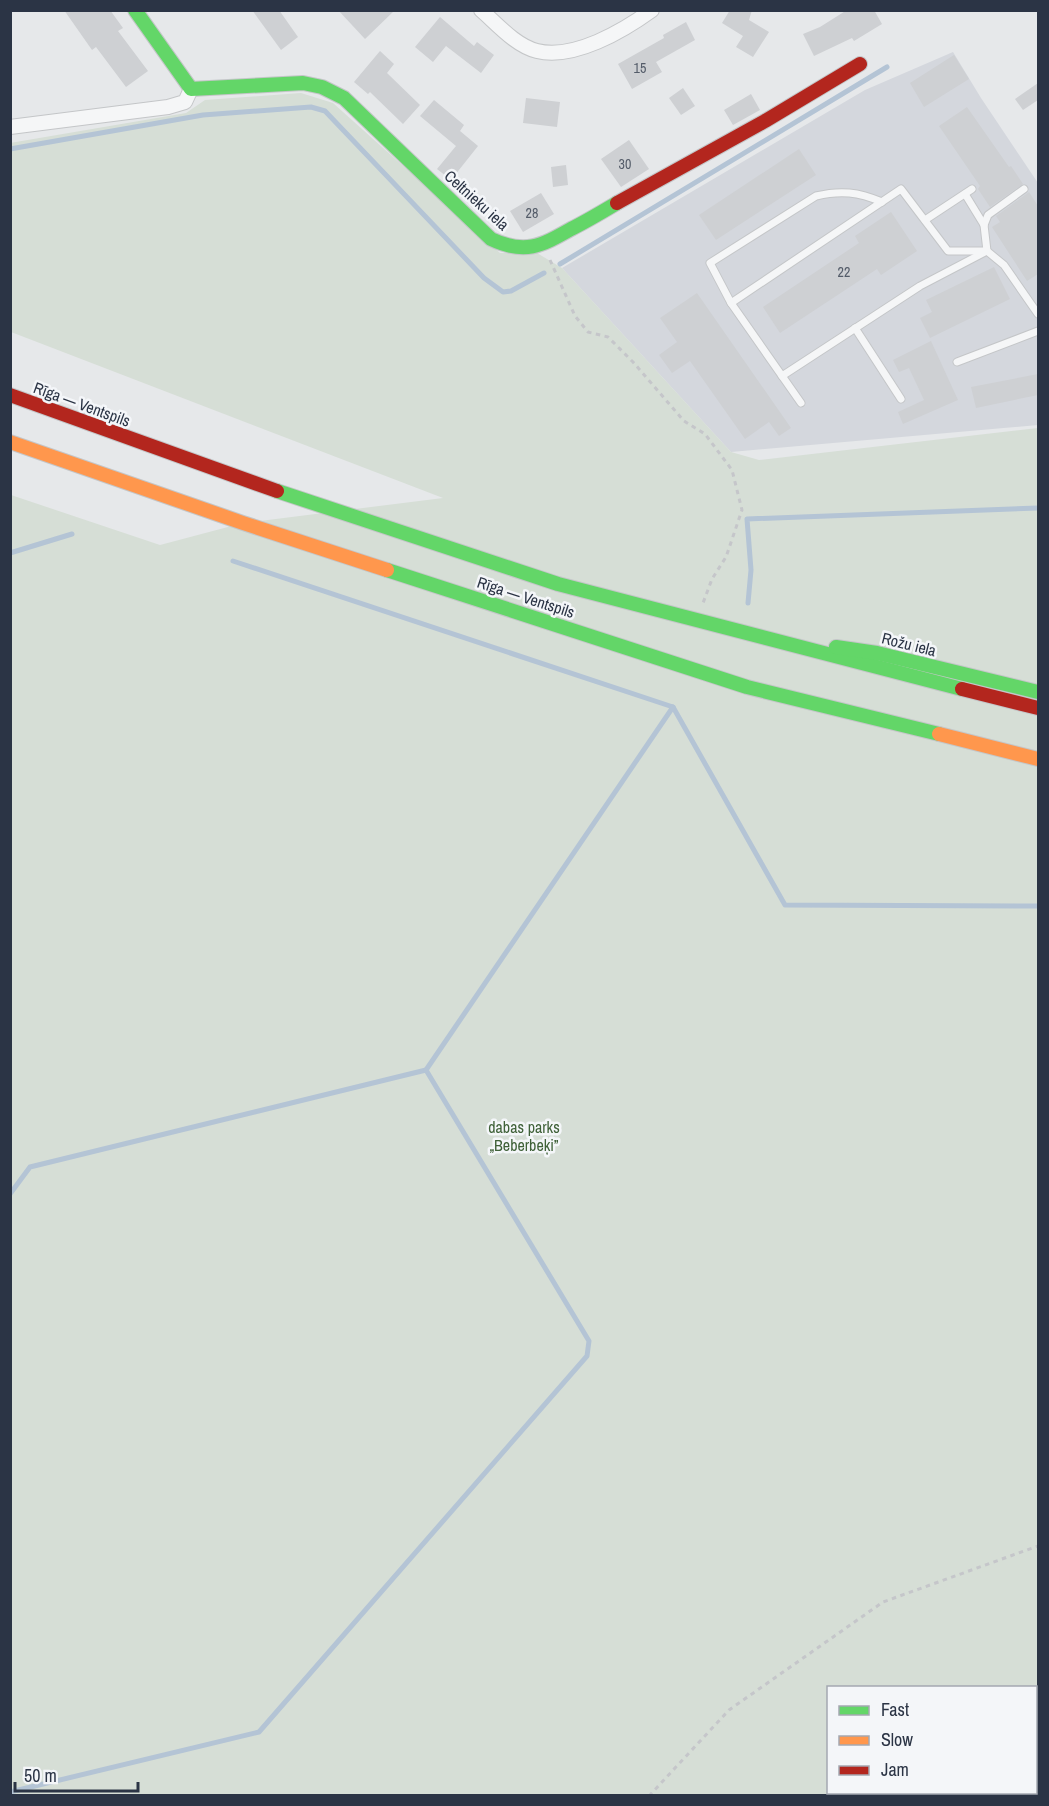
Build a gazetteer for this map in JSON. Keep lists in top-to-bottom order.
{
  "streets": {
    "main road": ["Celtnieku iela", "Rīga — Ventspils", "Rožu iela"]
  },
  "crossings": [
    ["Rīga — Ventspils", "Rožu iela"]
  ],
  "parks": ["dabas parks „Beberbeķi”"],
  "house_numbers": [
    "15",
    "30",
    "28",
    "22"
  ],
  "legend": ["Fast", "Slow", "Jam"],
  "scale_bar": "50 m"
}
